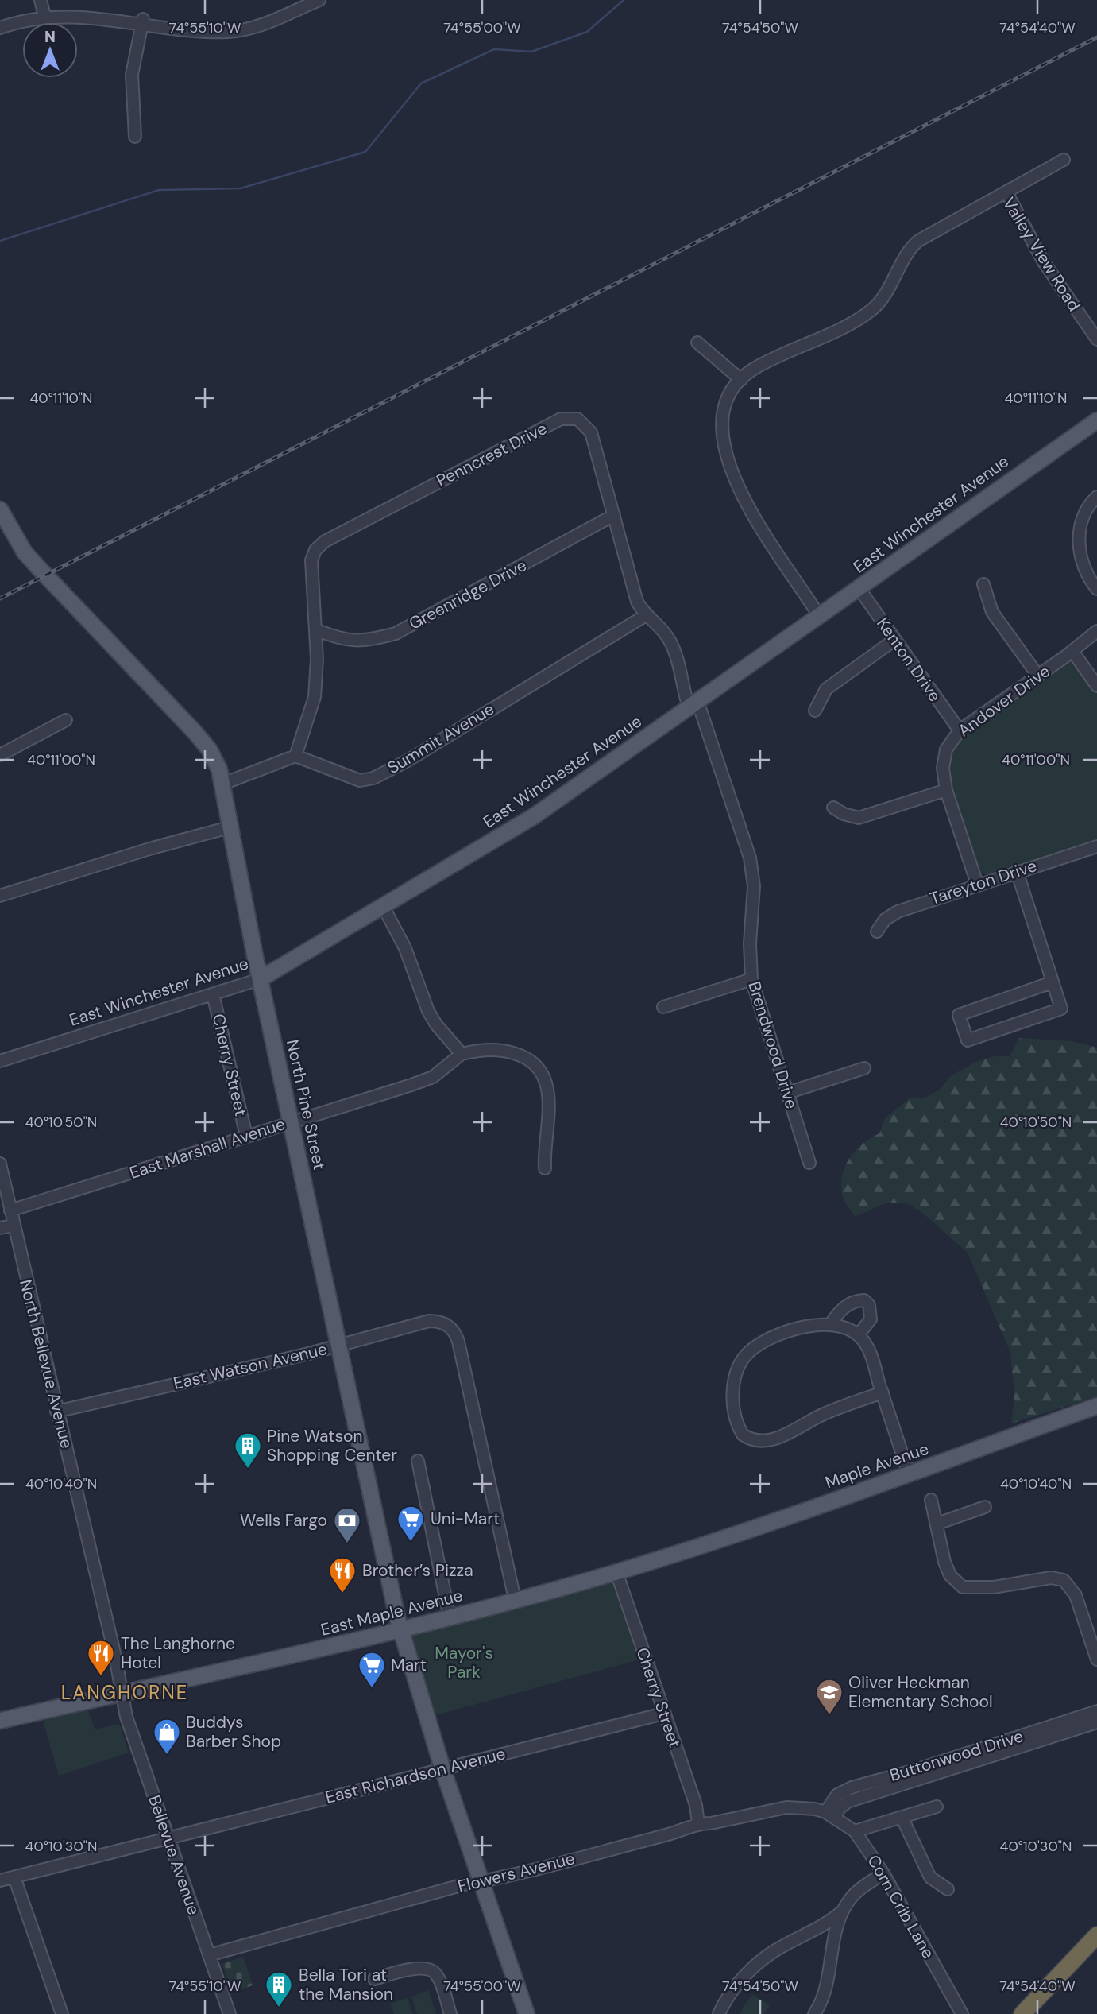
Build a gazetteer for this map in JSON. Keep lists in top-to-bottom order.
{
  "streets": {
    "main road": [
      "East Winchester Avenue",
      "North Pine Street",
      "Maple Avenue",
      "East Maple Avenue"
    ],
    "street": [
      "Valley View Road",
      "Penncrest Drive",
      "Greenridge Drive",
      "Kenton Drive",
      "Andover Drive",
      "Summit Avenue",
      "Tareyton Drive",
      "Brendwood Drive",
      "Cherry Street",
      "East Marshall Avenue",
      "North Bellevue Avenue",
      "East Watson Avenue",
      "Buttonwood Drive",
      "East Richardson Avenue",
      "Bellevue Avenue",
      "Flowers Avenue",
      "Corn Crib Lane"
    ]
  },
  "crossings": [
    ["Valley View Road", "East Winchester Avenue"],
    ["Penncrest Drive", "East Winchester Avenue"],
    ["Penncrest Drive", "Greenridge Drive"],
    ["Penncrest Drive", "Summit Avenue"],
    ["Penncrest Drive", "Brendwood Drive"],
    ["East Winchester Avenue", "Kenton Drive"],
    ["East Winchester Avenue", "Brendwood Drive"],
    ["East Winchester Avenue", "Cherry Street"],
    ["East Winchester Avenue", "North Pine Street"],
    ["Kenton Drive", "Andover Drive"],
    ["Andover Drive", "Tareyton Drive"],
    ["Cherry Street", "East Marshall Avenue"],
    ["Cherry Street", "East Maple Avenue"],
    ["Cherry Street", "East Richardson Avenue"],
    ["Cherry Street", "Flowers Avenue"],
    ["North Pine Street", "East Marshall Avenue"],
    ["North Pine Street", "East Watson Avenue"],
    ["North Pine Street", "East Maple Avenue"],
    ["North Pine Street", "East Richardson Avenue"],
    ["North Pine Street", "Flowers Avenue"],
    ["East Marshall Avenue", "North Bellevue Avenue"],
    ["North Bellevue Avenue", "East Watson Avenue"],
    ["North Bellevue Avenue", "East Maple Avenue"],
    ["North Bellevue Avenue", "Bellevue Avenue"],
    ["East Watson Avenue", "East Maple Avenue"],
    ["Maple Avenue", "East Maple Avenue"],
    ["East Maple Avenue", "Bellevue Avenue"],
    ["Buttonwood Drive", "Flowers Avenue"],
    ["Buttonwood Drive", "Corn Crib Lane"],
    ["East Richardson Avenue", "Bellevue Avenue"],
    ["Bellevue Avenue", "Flowers Avenue"],
    ["Flowers Avenue", "Corn Crib Lane"]
  ],
  "districts": ["LANGHORNE"],
  "parks": ["Mayor's Park"],
  "places": {
    "building": ["Pine Watson Shopping Center", "Bella Tori at the Mansion"],
    "supermarket": ["Uni-Mart", "Mart"],
    "bank": ["Wells Fargo"],
    "restaurant": ["Brother’s Pizza", "The Langhorne Hotel"],
    "school or university": ["Oliver Heckman Elementary School"],
    "shop": ["Buddys Barber Shop"]
  },
  "north": "top",
  "coordinates": [
    "74°55'10\"W",
    "74°55'00\"W",
    "74°54'50\"W",
    "74°54'40\"W",
    "40°11'10\"N",
    "40°11'00\"N",
    "40°10'50\"N",
    "40°10'40\"N",
    "40°10'30\"N"
  ]
}
